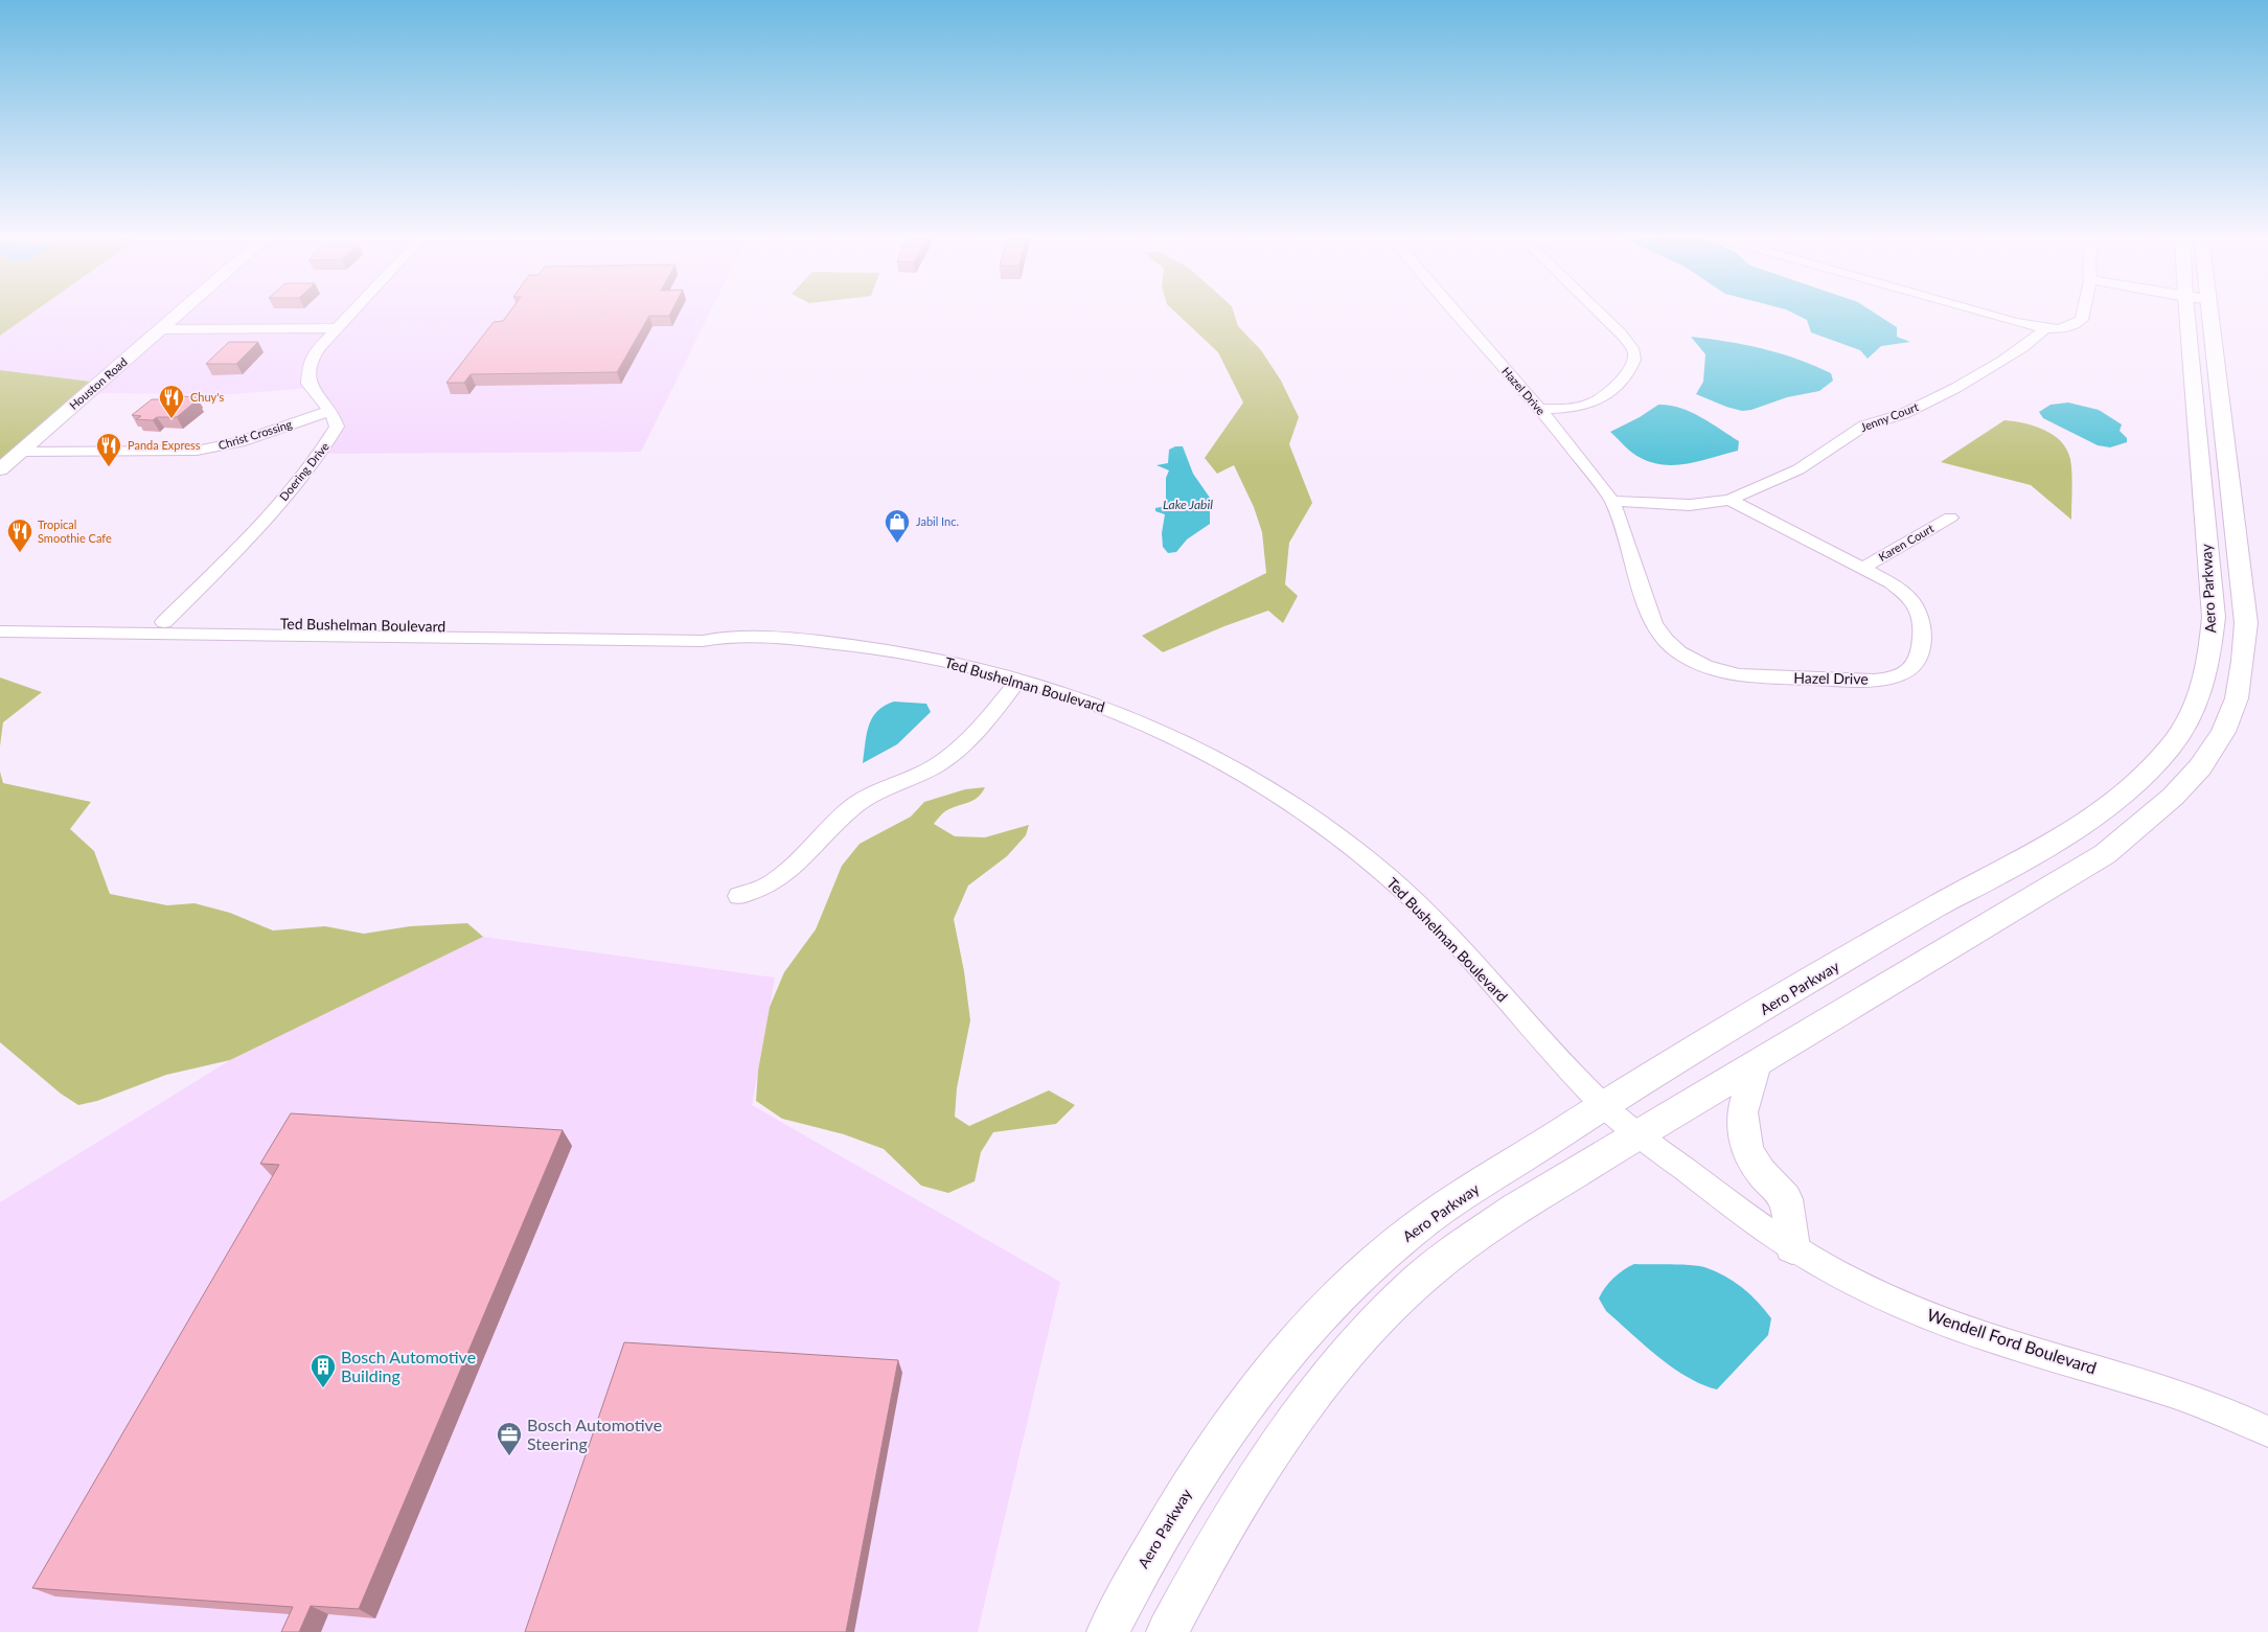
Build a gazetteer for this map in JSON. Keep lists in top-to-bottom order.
{
  "streets": {
    "main road": ["Houston Road", "Aero Parkway"],
    "street": [
      "Hazel Drive",
      "Jenny Court",
      "Christ Crossing",
      "Doering Drive",
      "Karen Court",
      "Ted Bushelman Boulevard",
      "Wendell Ford Boulevard"
    ]
  },
  "crossings": [
    ["Houston Road", "Christ Crossing"],
    ["Hazel Drive", "Jenny Court"],
    ["Hazel Drive", "Karen Court"],
    ["Christ Crossing", "Doering Drive"],
    ["Doering Drive", "Ted Bushelman Boulevard"],
    ["Aero Parkway", "Ted Bushelman Boulevard"],
    ["Aero Parkway", "Wendell Ford Boulevard"],
    ["Ted Bushelman Boulevard", "Wendell Ford Boulevard"]
  ],
  "water": ["Lake Jabil"],
  "places": {
    "restaurant": ["Chuy's", "Panda Express", "Tropical Smoothie Cafe"],
    "shop": ["Jabil Inc."],
    "building": ["Bosch Automotive Building"],
    "office": ["Bosch Automotive Steering"]
  }
}
